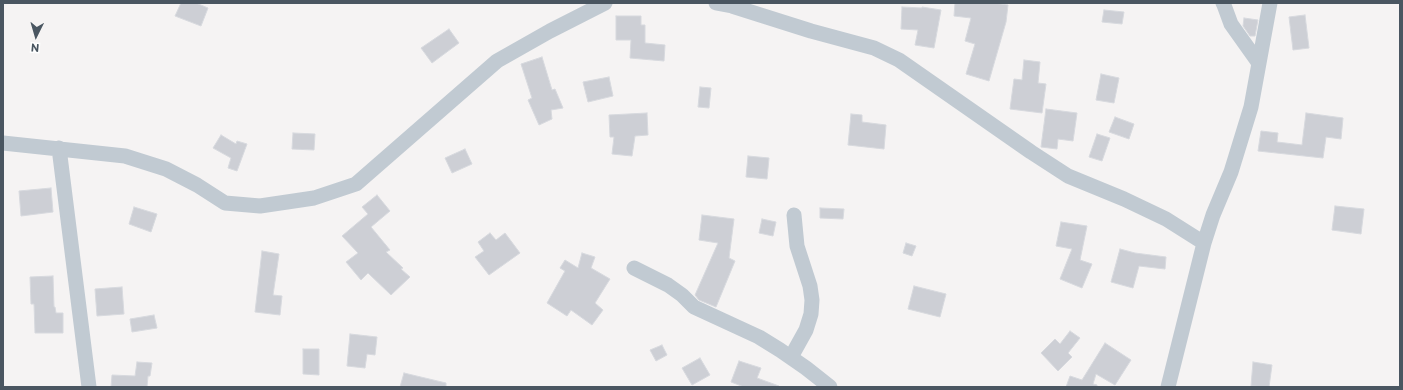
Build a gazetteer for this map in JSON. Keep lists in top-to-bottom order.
{
  "north": "bottom"
}
